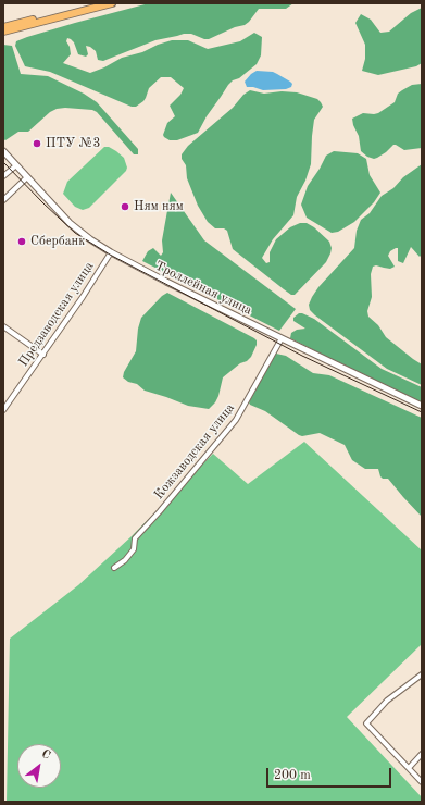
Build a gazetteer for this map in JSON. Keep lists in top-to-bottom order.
{
  "streets": {
    "street": ["Троллейная улица", "Предзаводская улица", "Кожзаводская улица"]
  },
  "crossings": [
    ["Троллейная улица", "Предзаводская улица"],
    ["Троллейная улица", "Кожзаводская улица"]
  ],
  "places": ["ПТУ №3", "Ням ням", "Сбербанк"],
  "scale_bar": "200 m",
  "north": "top right"
}
